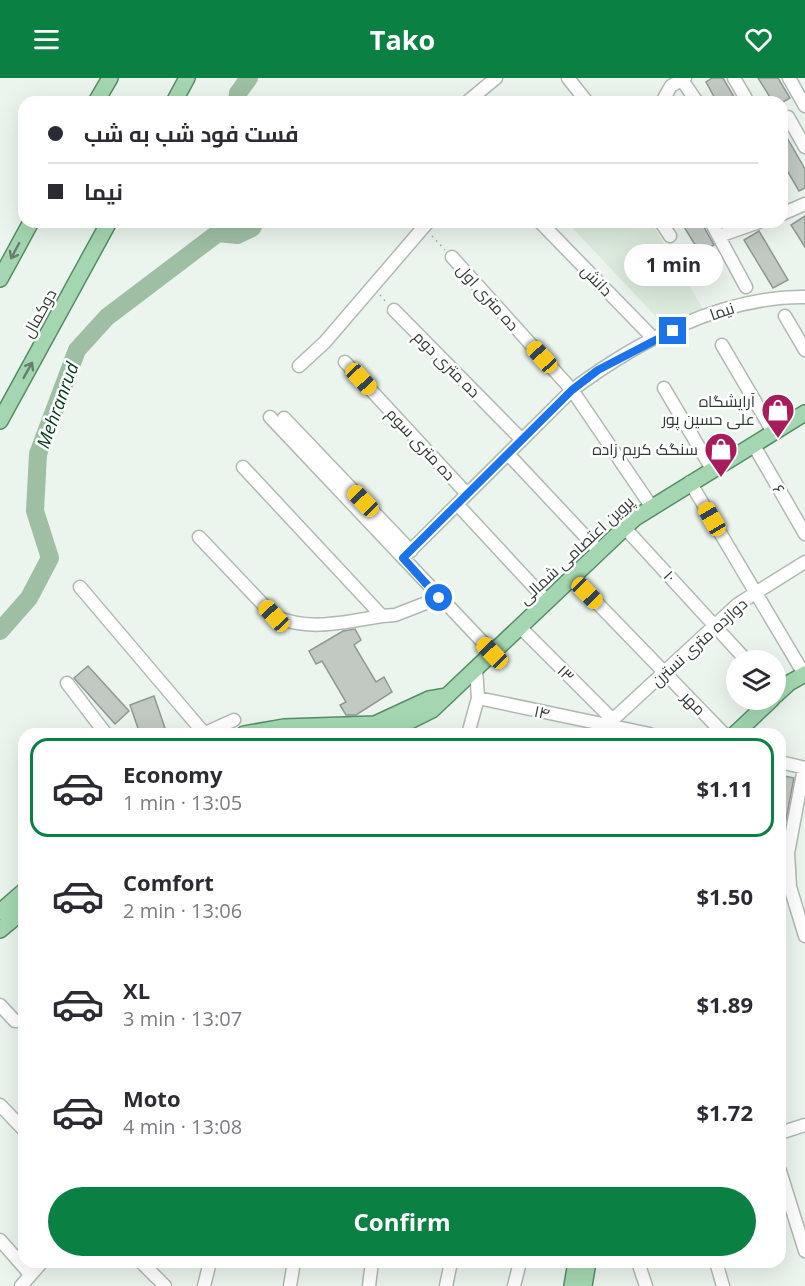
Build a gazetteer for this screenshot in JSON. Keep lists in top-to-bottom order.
{
  "streets": {
    "main road": ["دوکمال", "پروین اعتصامی شمالی"],
    "street": [
      "دانش",
      "ده متری اول",
      "نیما",
      "ده متری دوم",
      "ده متری سوم",
      "۶",
      "۱۰",
      "دوازده متری نسترن",
      "۱۳",
      "مهر",
      "۱۴"
    ]
  },
  "crossings": [
    ["دانش", "نیما"],
    ["ده متری اول", "نیما"],
    ["ده متری اول", "پروین اعتصامی شمالی"],
    ["نیما", "ده متری دوم"],
    ["نیما", "ده متری سوم"],
    ["۶", "پروین اعتصامی شمالی"],
    ["پروین اعتصامی شمالی", "۱۰"],
    ["پروین اعتصامی شمالی", "۱۳"],
    ["پروین اعتصامی شمالی", "مهر"],
    ["۱۰", "دوازده متری نسترن"],
    ["دوازده متری نسترن", "۱۳"],
    ["دوازده متری نسترن", "مهر"],
    ["دوازده متری نسترن", "۱۴"],
    ["۱۳", "۱۴"]
  ],
  "one_way": ["دوکمال"],
  "water": ["Mehranrud"],
  "places": {
    "shop": ["آرایشگاه علی حسین پور", "سنگک کریم زاده"]
  },
  "page": {
    "header": "Tako",
    "banner": ["فست فود شب به شب", "نیما"],
    "bubble": "1 min",
    "list": [
      {
        "name": "Economy",
        "note": "1 min · 13:05",
        "value": "$1.11"
      },
      {
        "name": "Comfort",
        "note": "2 min · 13:06",
        "value": "$1.50"
      },
      {
        "name": "XL",
        "note": "3 min · 13:07",
        "value": "$1.89"
      },
      {
        "name": "Moto",
        "note": "4 min · 13:08",
        "value": "$1.72"
      }
    ],
    "buttons": "Confirm"
  }
}
